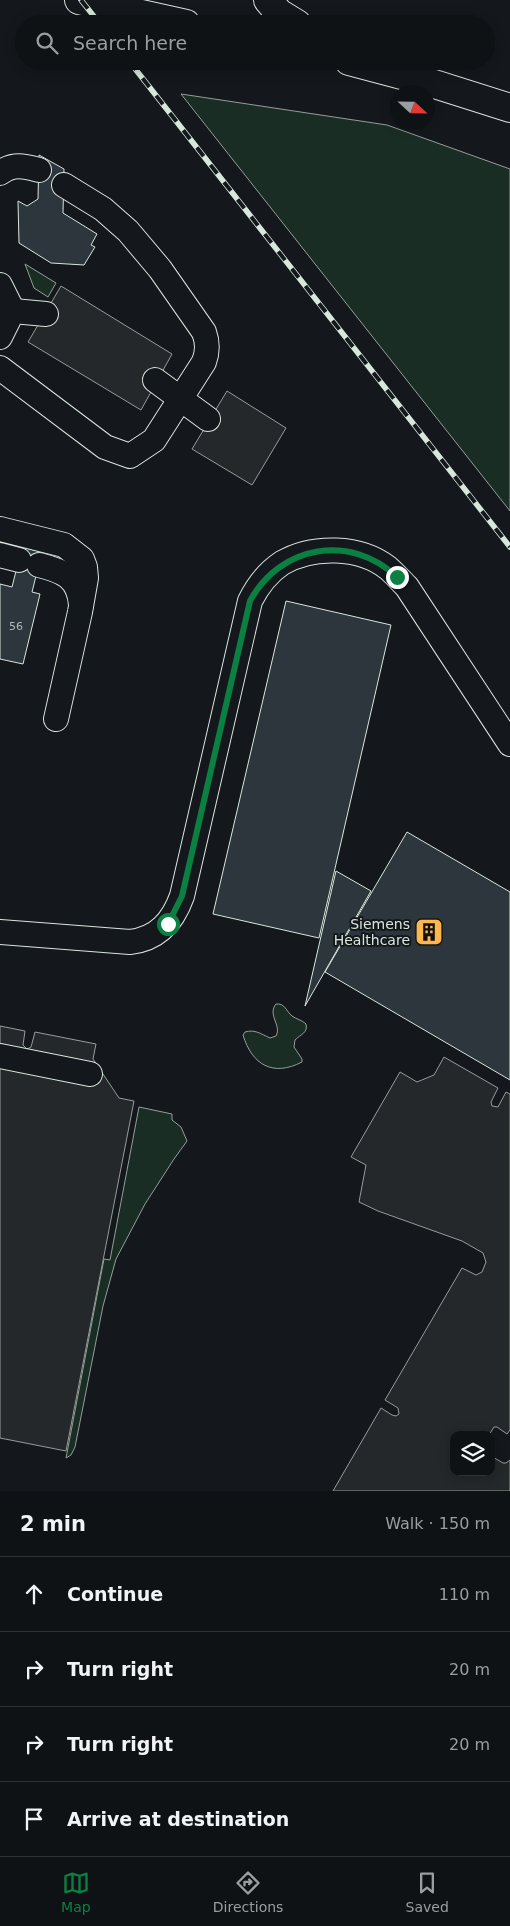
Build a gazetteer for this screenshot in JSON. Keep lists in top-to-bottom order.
{
  "places": {
    "building": ["Siemens Healthcare"]
  },
  "house_numbers": ["56"],
  "north": "right",
  "page": {
    "search": "Search here",
    "heading": ["2 min", "Walk · 150 m"],
    "list": [
      ["Continue", "110 m"],
      ["Turn right", "20 m"],
      ["Turn right", "20 m"],
      "Arrive at destination"
    ],
    "nav": ["Map", "Directions", "Saved"]
  }
}
